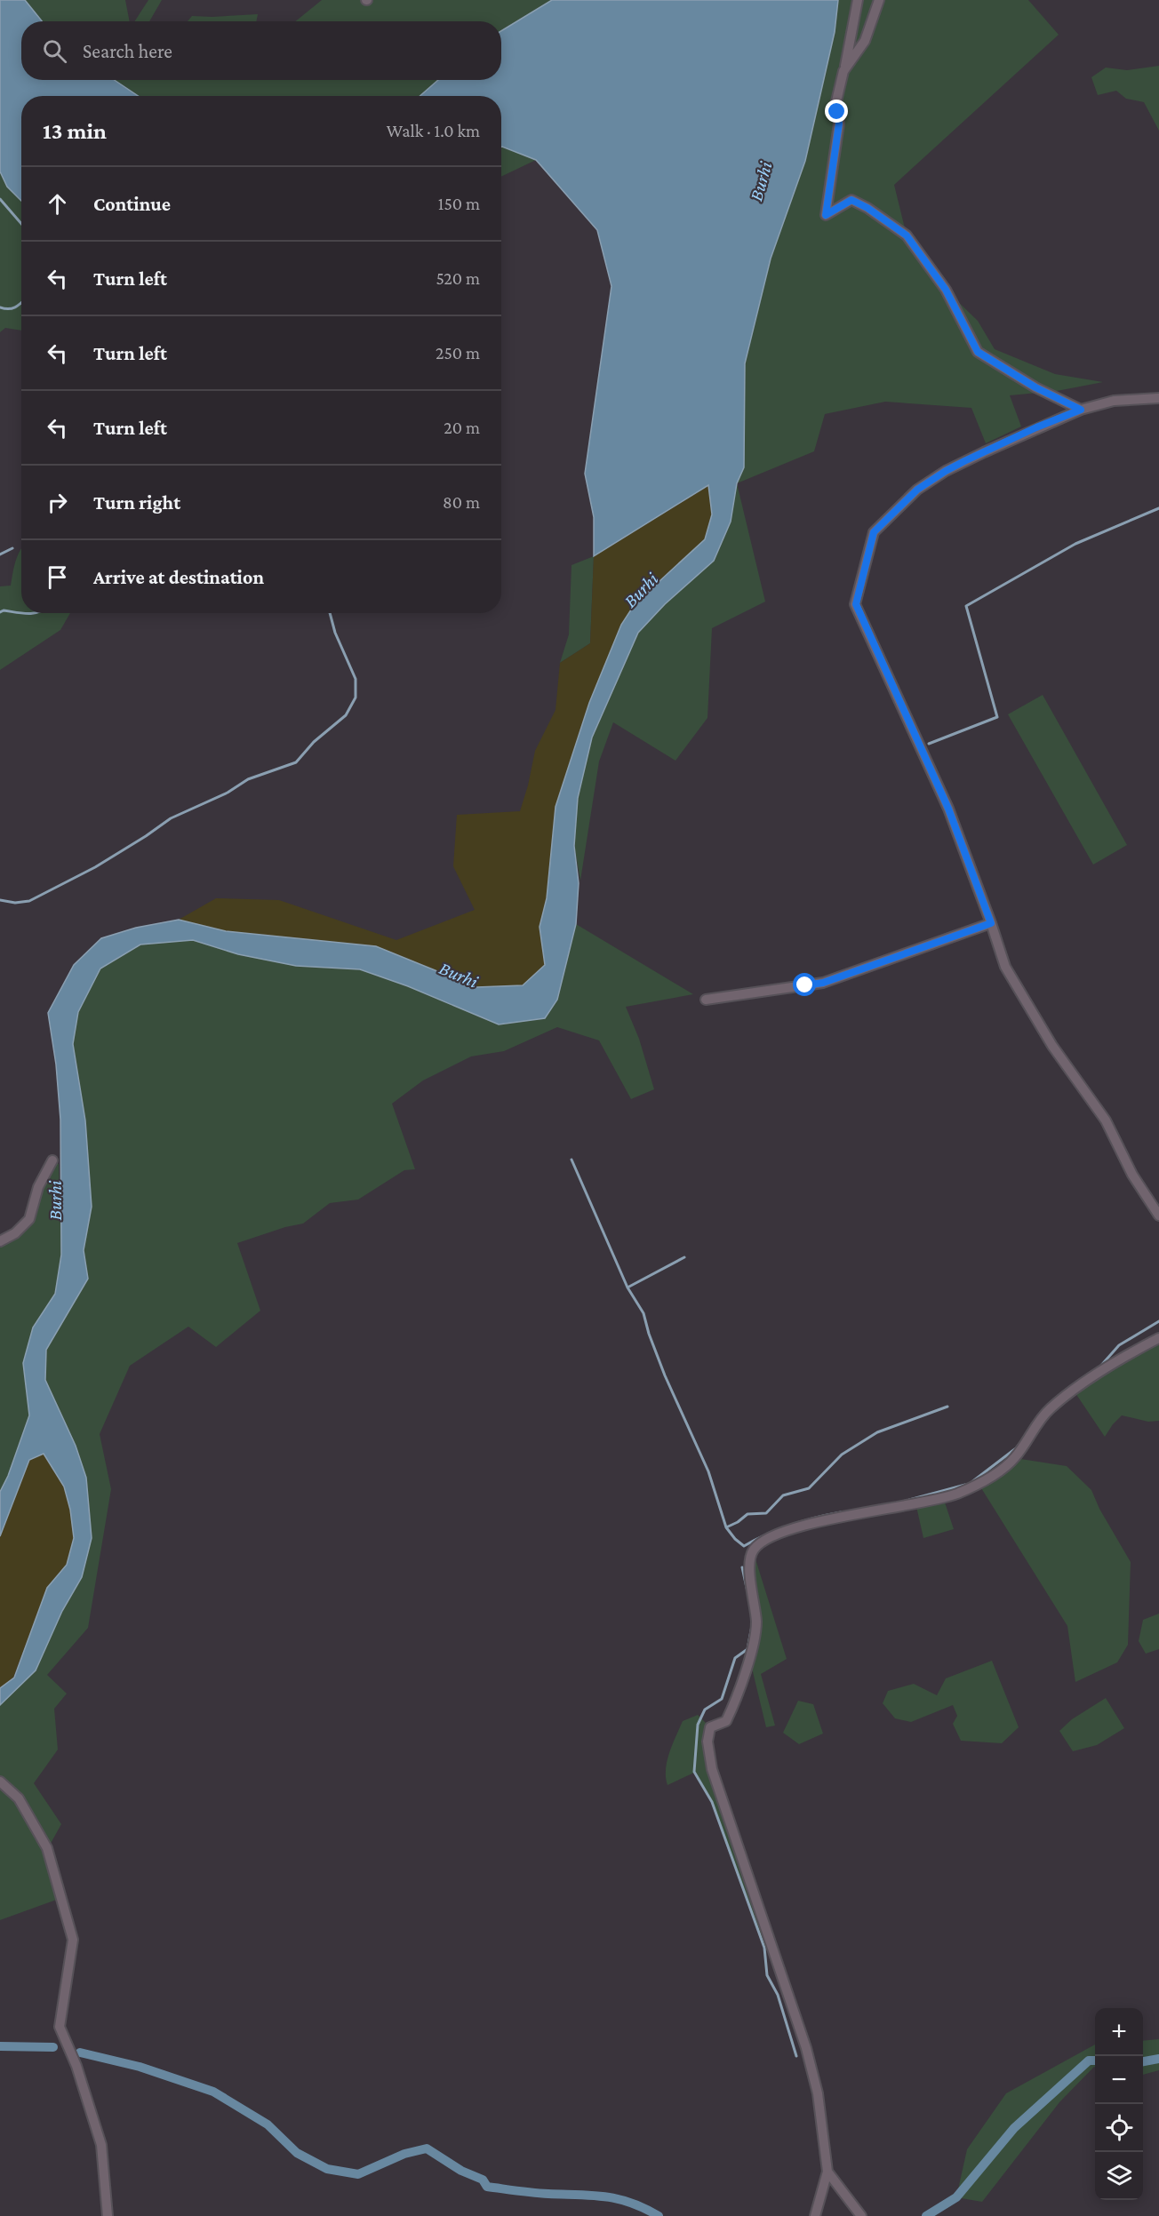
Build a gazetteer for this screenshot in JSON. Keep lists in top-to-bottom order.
{
  "water": ["Burhi"],
  "page": {
    "search": "Search here",
    "heading": ["13 min", "Walk · 1.0 km"],
    "list": [
      ["Continue", "150 m"],
      ["Turn left", "520 m"],
      ["Turn left", "250 m"],
      ["Turn left", "20 m"],
      ["Turn right", "80 m"],
      "Arrive at destination"
    ],
    "map_buttons": ["+", "−"]
  }
}
